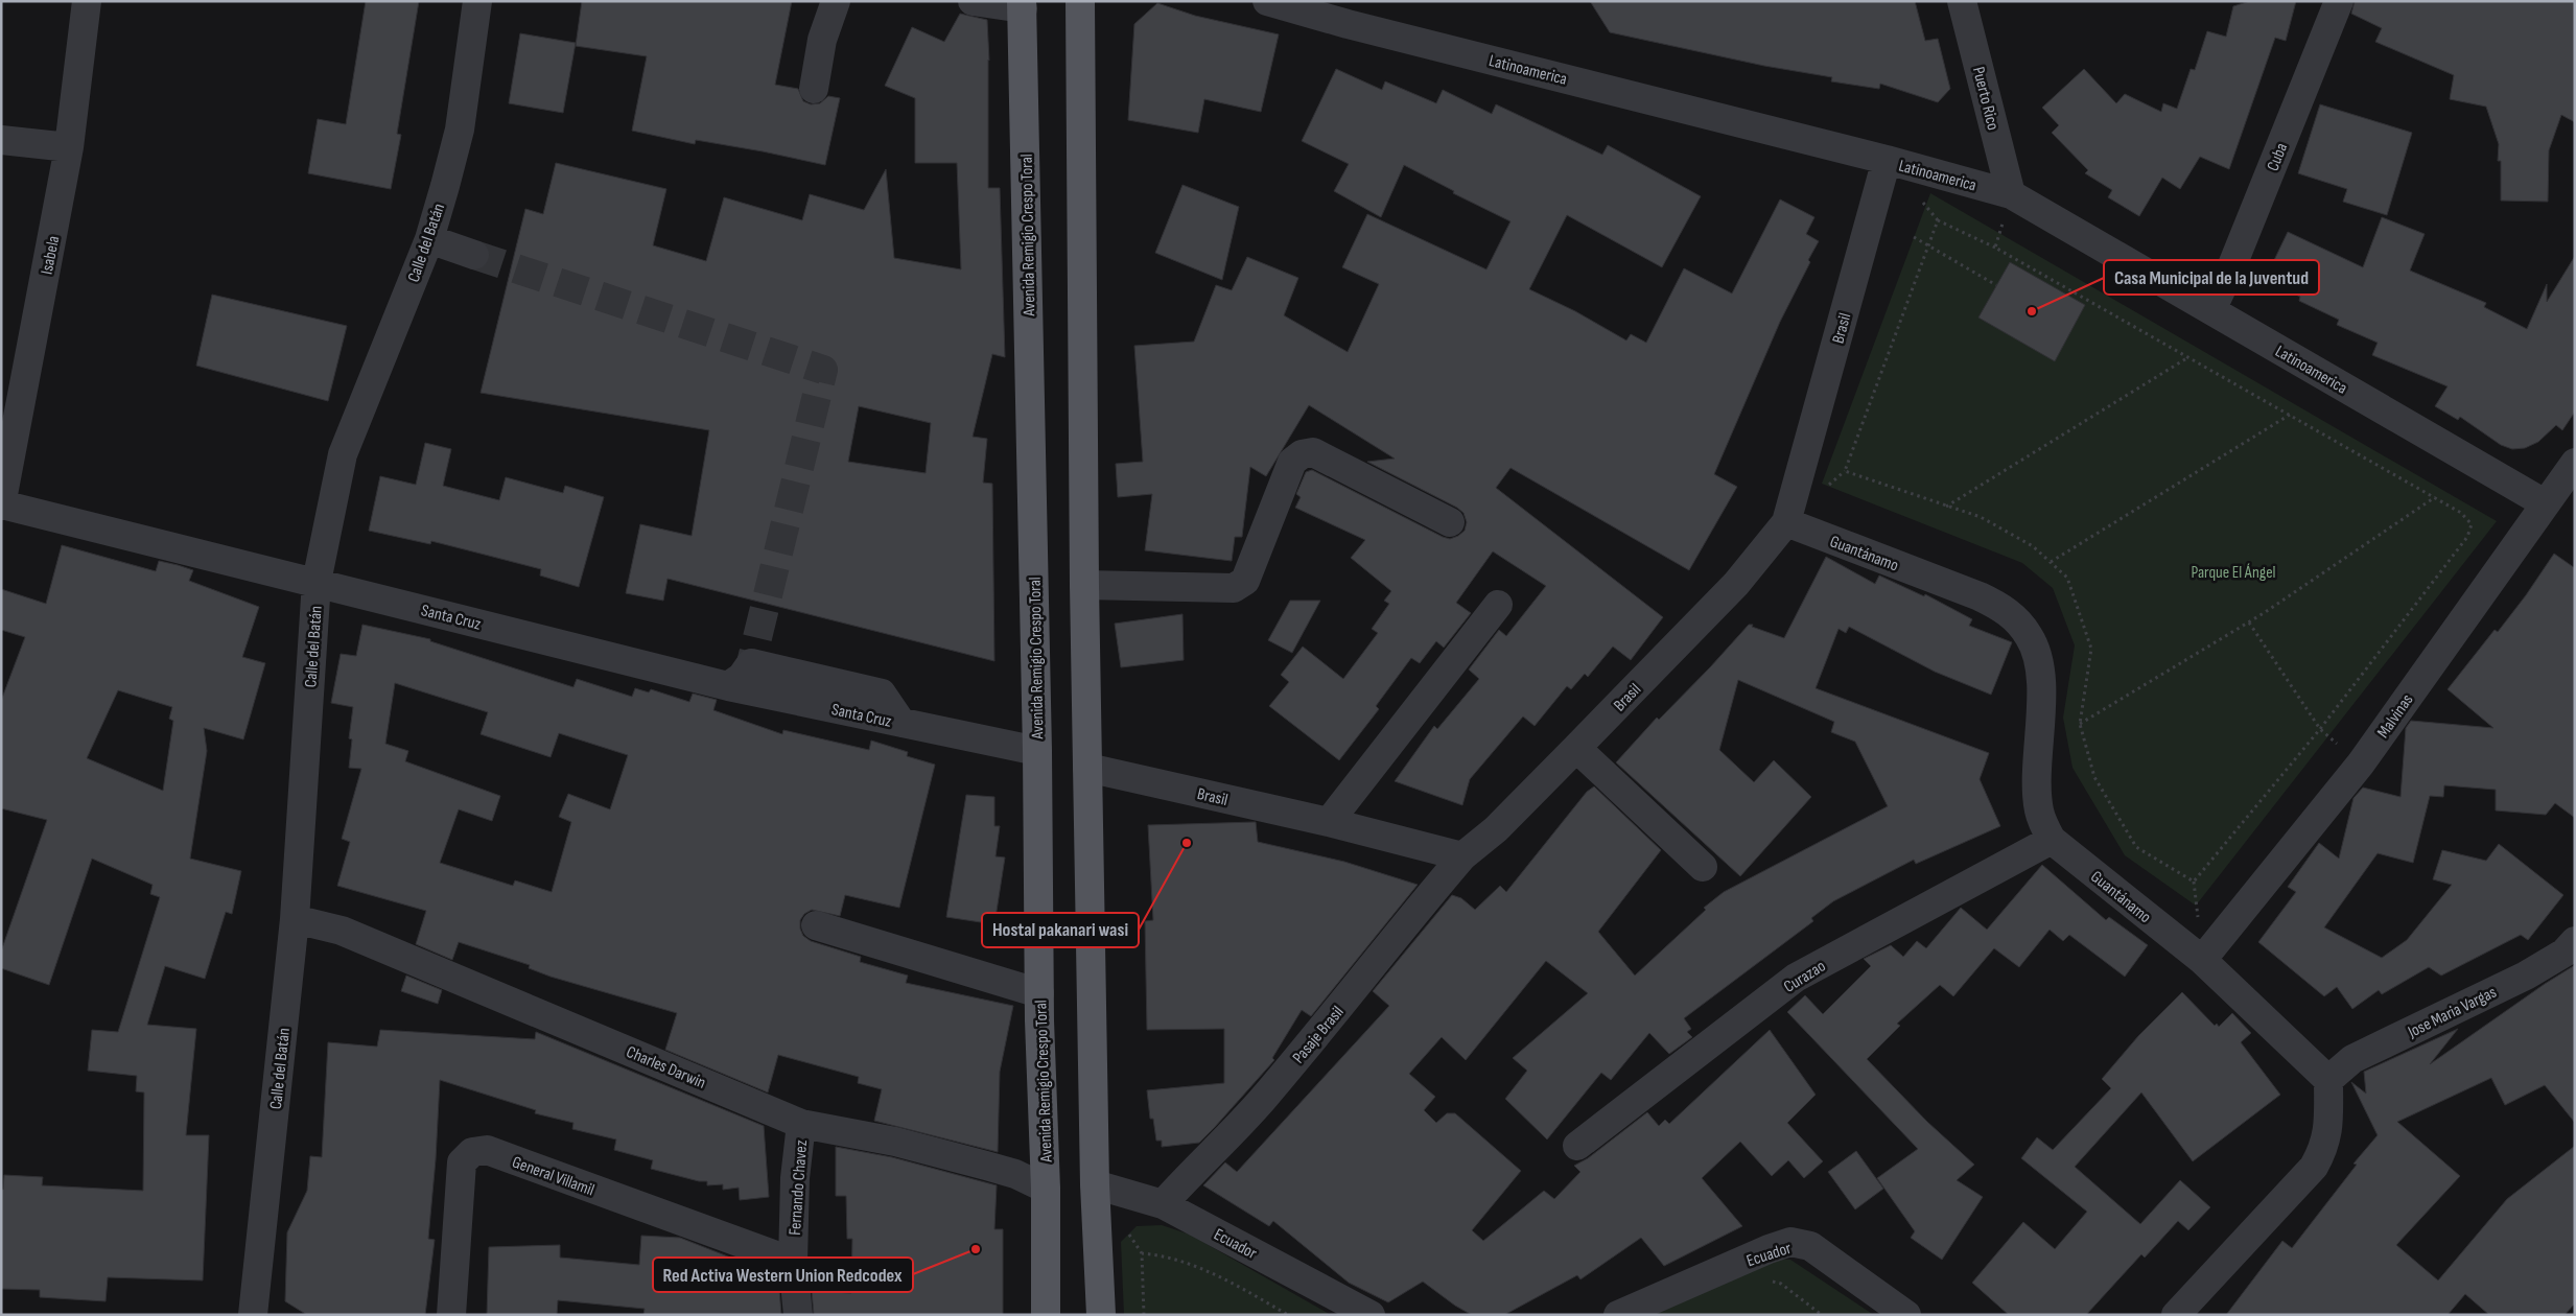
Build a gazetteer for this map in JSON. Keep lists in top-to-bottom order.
{
  "streets": {
    "main road": ["Avenida Remigio Crespo Toral"],
    "street": [
      "Latinoamerica",
      "Puerto Rico",
      "Cuba",
      "Calle del Batán",
      "Isabela",
      "Brasil",
      "Guantánamo",
      "Santa Cruz",
      "Malvinas",
      "Curazao",
      "Jose Maria Vargas",
      "Pasaje Brasil",
      "Charles Darwin",
      "General Villamil",
      "Fernando Chavez",
      "Ecuador"
    ]
  },
  "crossings": [
    ["Latinoamerica", "Puerto Rico"],
    ["Latinoamerica", "Cuba"],
    ["Latinoamerica", "Brasil"],
    ["Latinoamerica", "Malvinas"],
    ["Avenida Remigio Crespo Toral", "Santa Cruz"],
    ["Avenida Remigio Crespo Toral", "Charles Darwin"],
    ["Calle del Batán", "Santa Cruz"],
    ["Calle del Batán", "Charles Darwin"],
    ["Isabela", "Santa Cruz"],
    ["Brasil", "Guantánamo"],
    ["Brasil", "Pasaje Brasil"],
    ["Guantánamo", "Malvinas"],
    ["Guantánamo", "Curazao"],
    ["Guantánamo", "Jose Maria Vargas"],
    ["Pasaje Brasil", "Ecuador"],
    ["Charles Darwin", "Fernando Chavez"],
    ["General Villamil", "Fernando Chavez"]
  ],
  "parks": ["Parque El Ángel"],
  "places": ["Casa Municipal de la Juventud", "Hostal pakanari wasi", "Red Activa Western Union Redcodex"]
}
